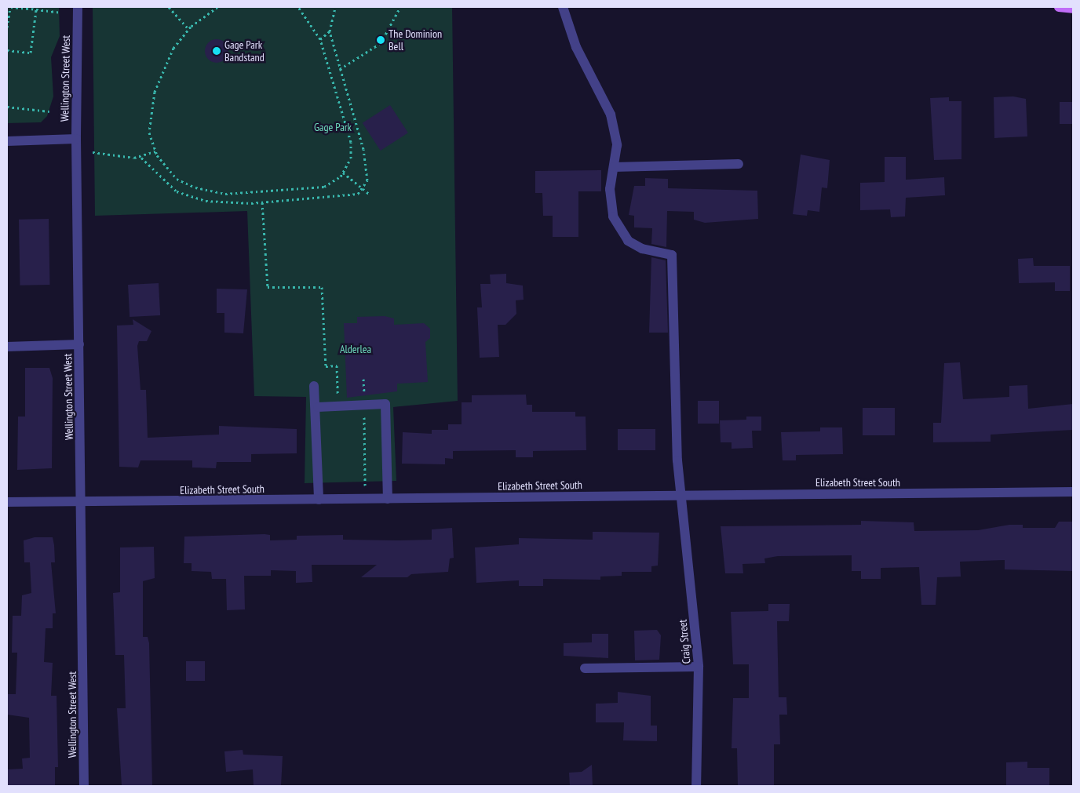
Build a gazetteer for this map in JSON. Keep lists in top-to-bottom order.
{
  "streets": {
    "street": ["Wellington Street West", "Elizabeth Street South", "Craig Street"]
  },
  "crossings": [
    ["Wellington Street West", "Elizabeth Street South"],
    ["Elizabeth Street South", "Craig Street"]
  ],
  "parks": ["Gage Park", "Alderlea"],
  "places": ["The Dominion Bell", "Gage Park Bandstand"]
}
